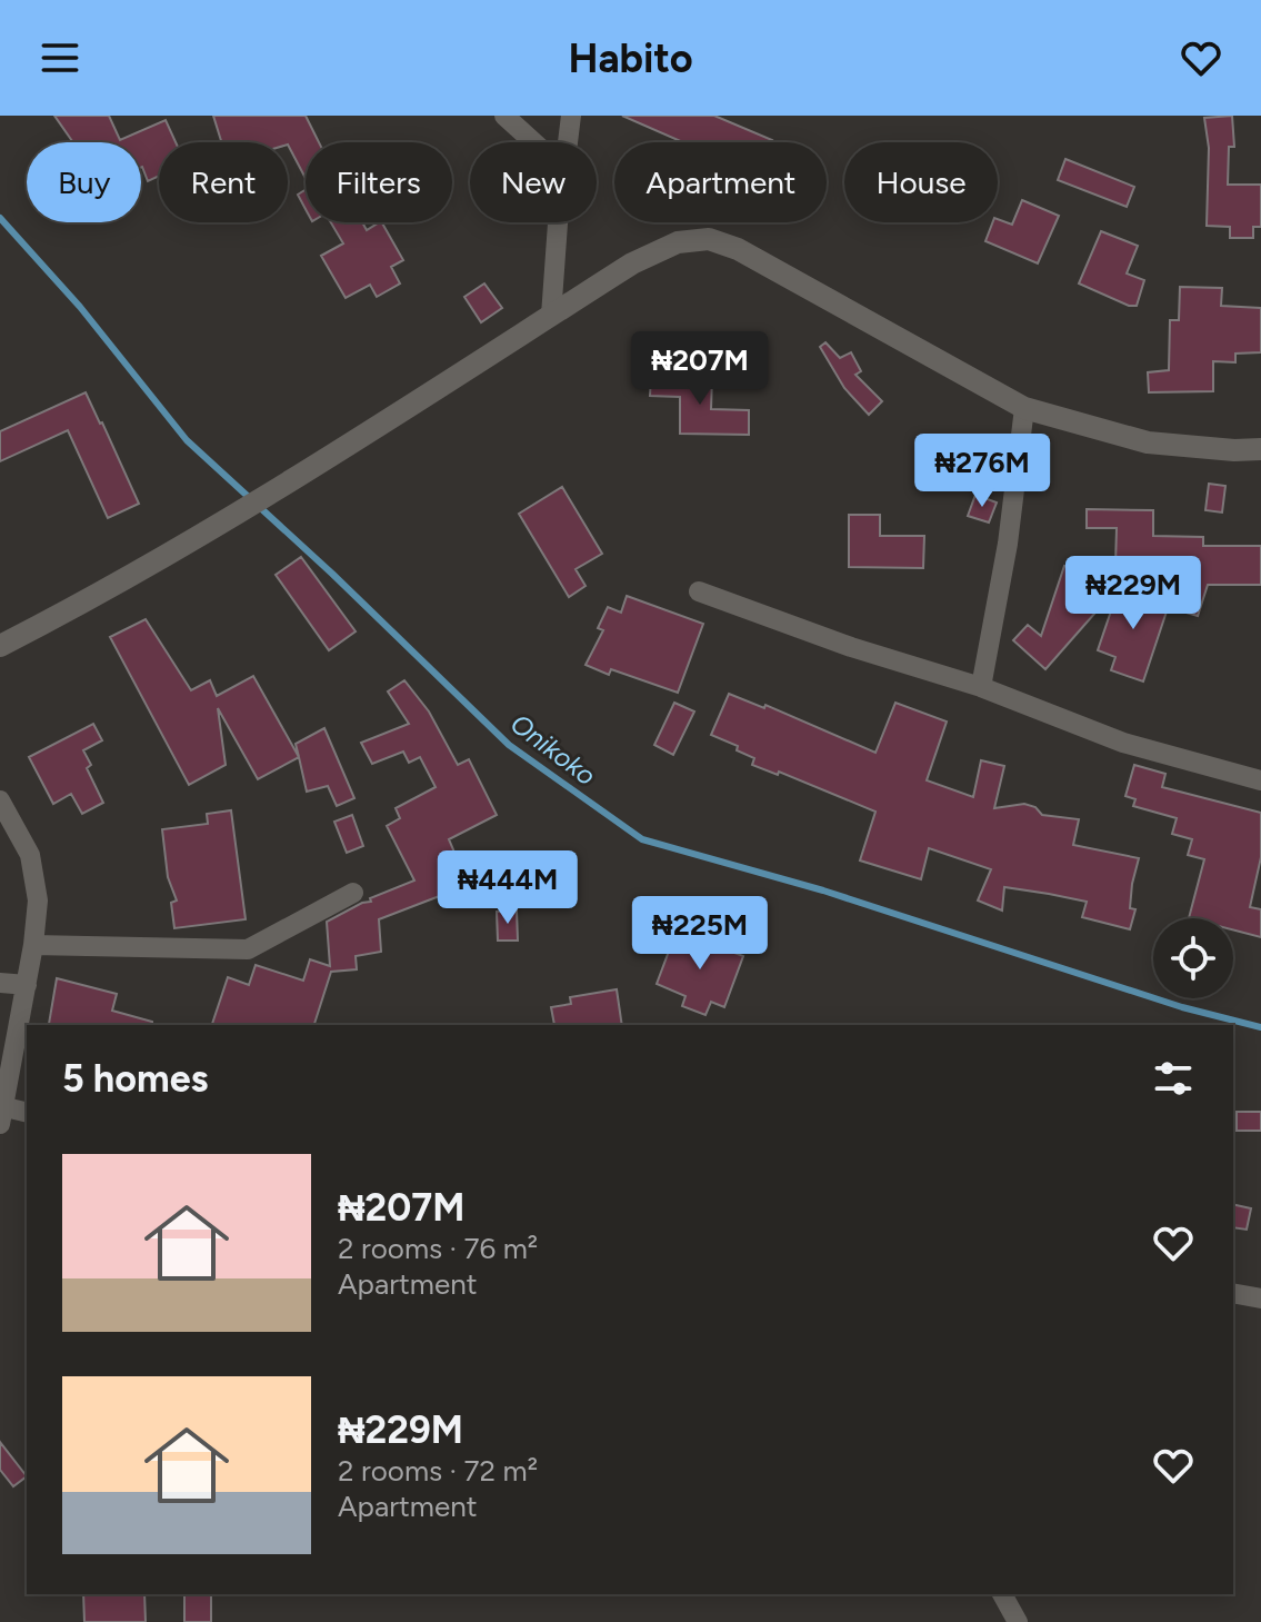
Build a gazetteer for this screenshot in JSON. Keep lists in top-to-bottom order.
{
  "water": ["Onikoko"],
  "page": {
    "header": "Habito",
    "chip": [
      "Buy",
      "Rent",
      "Filters",
      "New",
      "Apartment",
      "House"
    ],
    "price": [
      "₦207M",
      "₦276M",
      "₦229M",
      "₦444M",
      "₦225M"
    ],
    "heading": "5 homes",
    "list": [
      {
        "name": "₦207M",
        "note": "2 rooms · 76 m² · Apartment"
      },
      {
        "name": "₦229M",
        "note": "2 rooms · 72 m² · Apartment"
      }
    ]
  }
}
